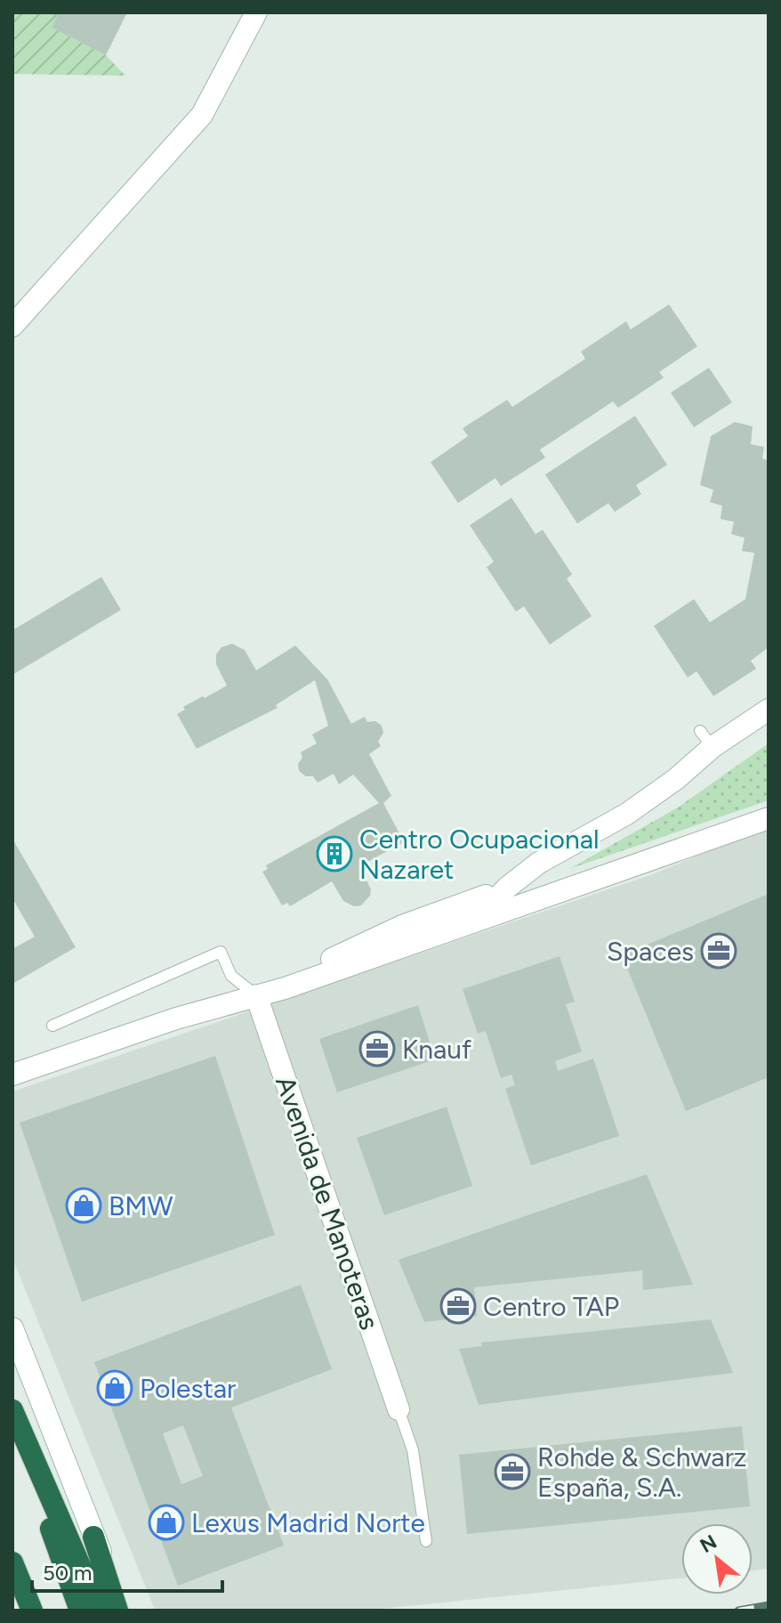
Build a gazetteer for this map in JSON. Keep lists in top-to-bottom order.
{
  "streets": {
    "street": ["Avenida de Manoteras"]
  },
  "places": {
    "building": ["Centro Ocupacional Nazaret"],
    "office": [
      "Spaces",
      "Knauf",
      "Centro TAP",
      "Rohde & Schwarz España, S.A."
    ],
    "shop": ["BMW", "Polestar", "Lexus Madrid Norte"]
  },
  "scale_bar": "50 m",
  "north": "top left"
}
